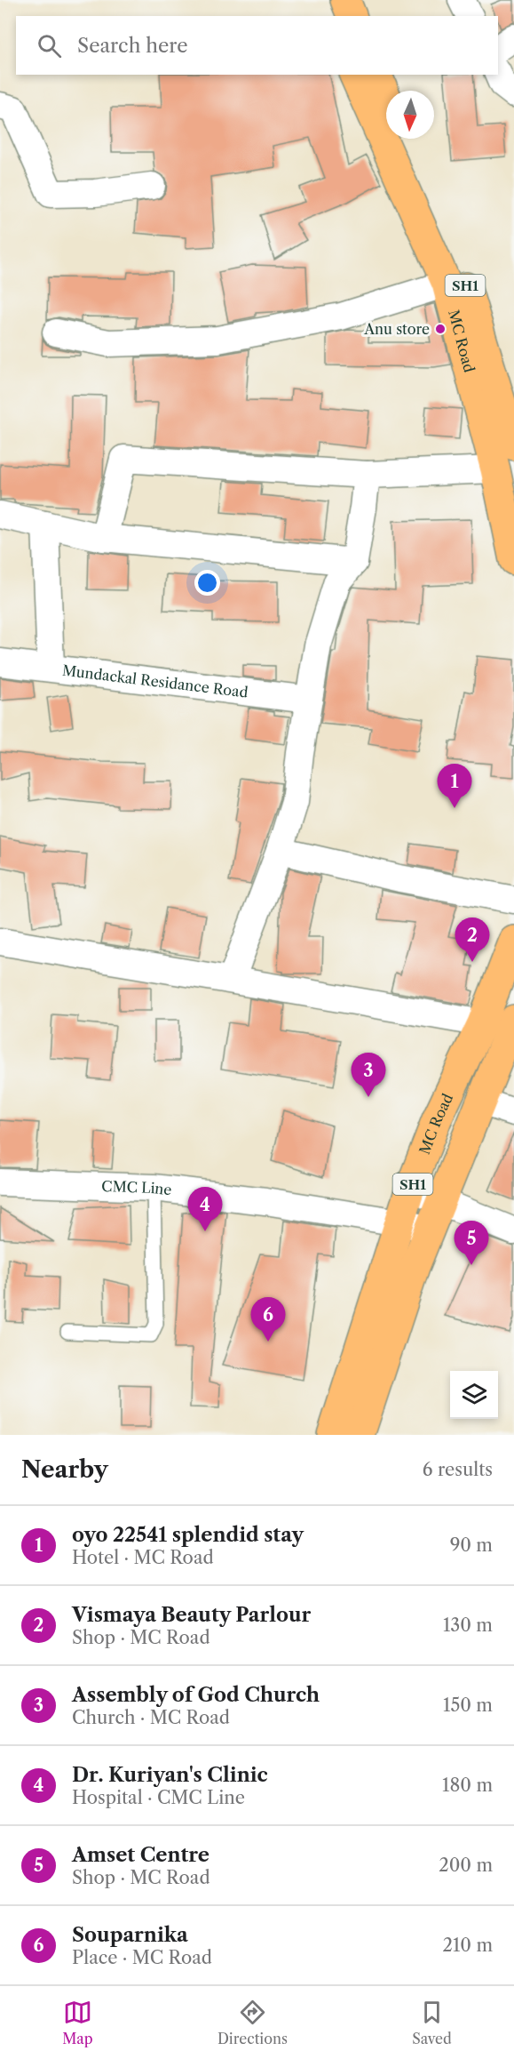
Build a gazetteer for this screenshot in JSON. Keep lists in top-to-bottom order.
{
  "streets": {
    "main road": ["SH1", "MC Road"],
    "street": ["Mundackal Residance Road", "CMC Line"]
  },
  "crossings": [
    ["SH1", "CMC Line"],
    ["MC Road", "CMC Line"]
  ],
  "places": ["Anu store"],
  "north": "bottom",
  "page": {
    "search": "Search here",
    "pins": [
      "1",
      "2",
      "3",
      "4",
      "5",
      "6"
    ],
    "heading": ["Nearby", "6 results"],
    "list": [
      {
        "mark": "1",
        "name": "oyo 22541 splendid stay",
        "note": "Hotel · MC Road",
        "value": "90 m"
      },
      {
        "mark": "2",
        "name": "Vismaya Beauty Parlour",
        "note": "Shop · MC Road",
        "value": "130 m"
      },
      {
        "mark": "3",
        "name": "Assembly of God Church",
        "note": "Church · MC Road",
        "value": "150 m"
      },
      {
        "mark": "4",
        "name": "Dr. Kuriyan's Clinic",
        "note": "Hospital · CMC Line",
        "value": "180 m"
      },
      {
        "mark": "5",
        "name": "Amset Centre",
        "note": "Shop · MC Road",
        "value": "200 m"
      },
      {
        "mark": "6",
        "name": "Souparnika",
        "note": "Place · MC Road",
        "value": "210 m"
      }
    ],
    "nav": ["Map", "Directions", "Saved"]
  }
}
